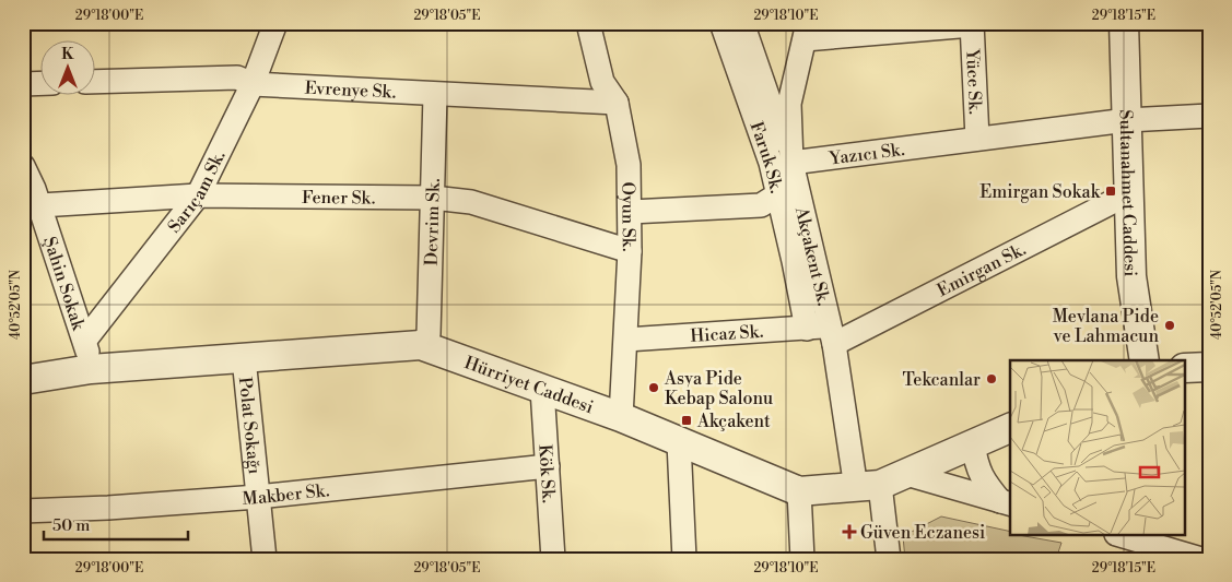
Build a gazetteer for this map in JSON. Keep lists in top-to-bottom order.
{
  "streets": {
    "street": [
      "Yüce Sk.",
      "Evrenye Sk.",
      "Yazıcı Sk.",
      "Faruk Sk.",
      "Sarıçam Sk.",
      "Sultanahmet Caddesi",
      "Fener Sk.",
      "Oyun Sk.",
      "Devrim Sk.",
      "Akçakent Sk.",
      "Emirgan Sk.",
      "Şahin Sokak",
      "Hicaz Sk.",
      "Hürriyet Caddesi",
      "Polat Sokağı",
      "Kök Sk.",
      "Makber Sk."
    ]
  },
  "crossings": [
    ["Yüce Sk.", "Yazıcı Sk."],
    ["Evrenye Sk.", "Sarıçam Sk."],
    ["Evrenye Sk.", "Oyun Sk."],
    ["Evrenye Sk.", "Devrim Sk."],
    ["Yazıcı Sk.", "Sultanahmet Caddesi"],
    ["Yazıcı Sk.", "Akçakent Sk."],
    ["Faruk Sk.", "Akçakent Sk."],
    ["Faruk Sk.", "Emirgan Sk."],
    ["Faruk Sk.", "Hicaz Sk."],
    ["Sarıçam Sk.", "Fener Sk."],
    ["Sarıçam Sk.", "Şahin Sokak"],
    ["Sultanahmet Caddesi", "Emirgan Sk."],
    ["Fener Sk.", "Oyun Sk."],
    ["Fener Sk.", "Devrim Sk."],
    ["Fener Sk.", "Şahin Sokak"],
    ["Oyun Sk.", "Hicaz Sk."],
    ["Oyun Sk.", "Hürriyet Caddesi"],
    ["Devrim Sk.", "Hürriyet Caddesi"],
    ["Akçakent Sk.", "Emirgan Sk."],
    ["Akçakent Sk.", "Hicaz Sk."],
    ["Akçakent Sk.", "Hürriyet Caddesi"],
    ["Emirgan Sk.", "Hicaz Sk."],
    ["Şahin Sokak", "Hürriyet Caddesi"],
    ["Hürriyet Caddesi", "Polat Sokağı"],
    ["Hürriyet Caddesi", "Kök Sk."],
    ["Polat Sokağı", "Makber Sk."],
    ["Kök Sk.", "Makber Sk."]
  ],
  "places": {
    "transit": ["Emirgan Sokak", "Akçakent"],
    "other": ["Mevlana Pide ve Lahmacun", "Tekcanlar", "Asya Pide Kebap Salonu"],
    "health": ["Güven Eczanesi"]
  },
  "scale_bar": "50 m",
  "north": "top",
  "coordinates": [
    "29°18'00\"E",
    "29°18'05\"E",
    "29°18'10\"E",
    "29°18'15\"E",
    "40°52'05\"N"
  ]
}
